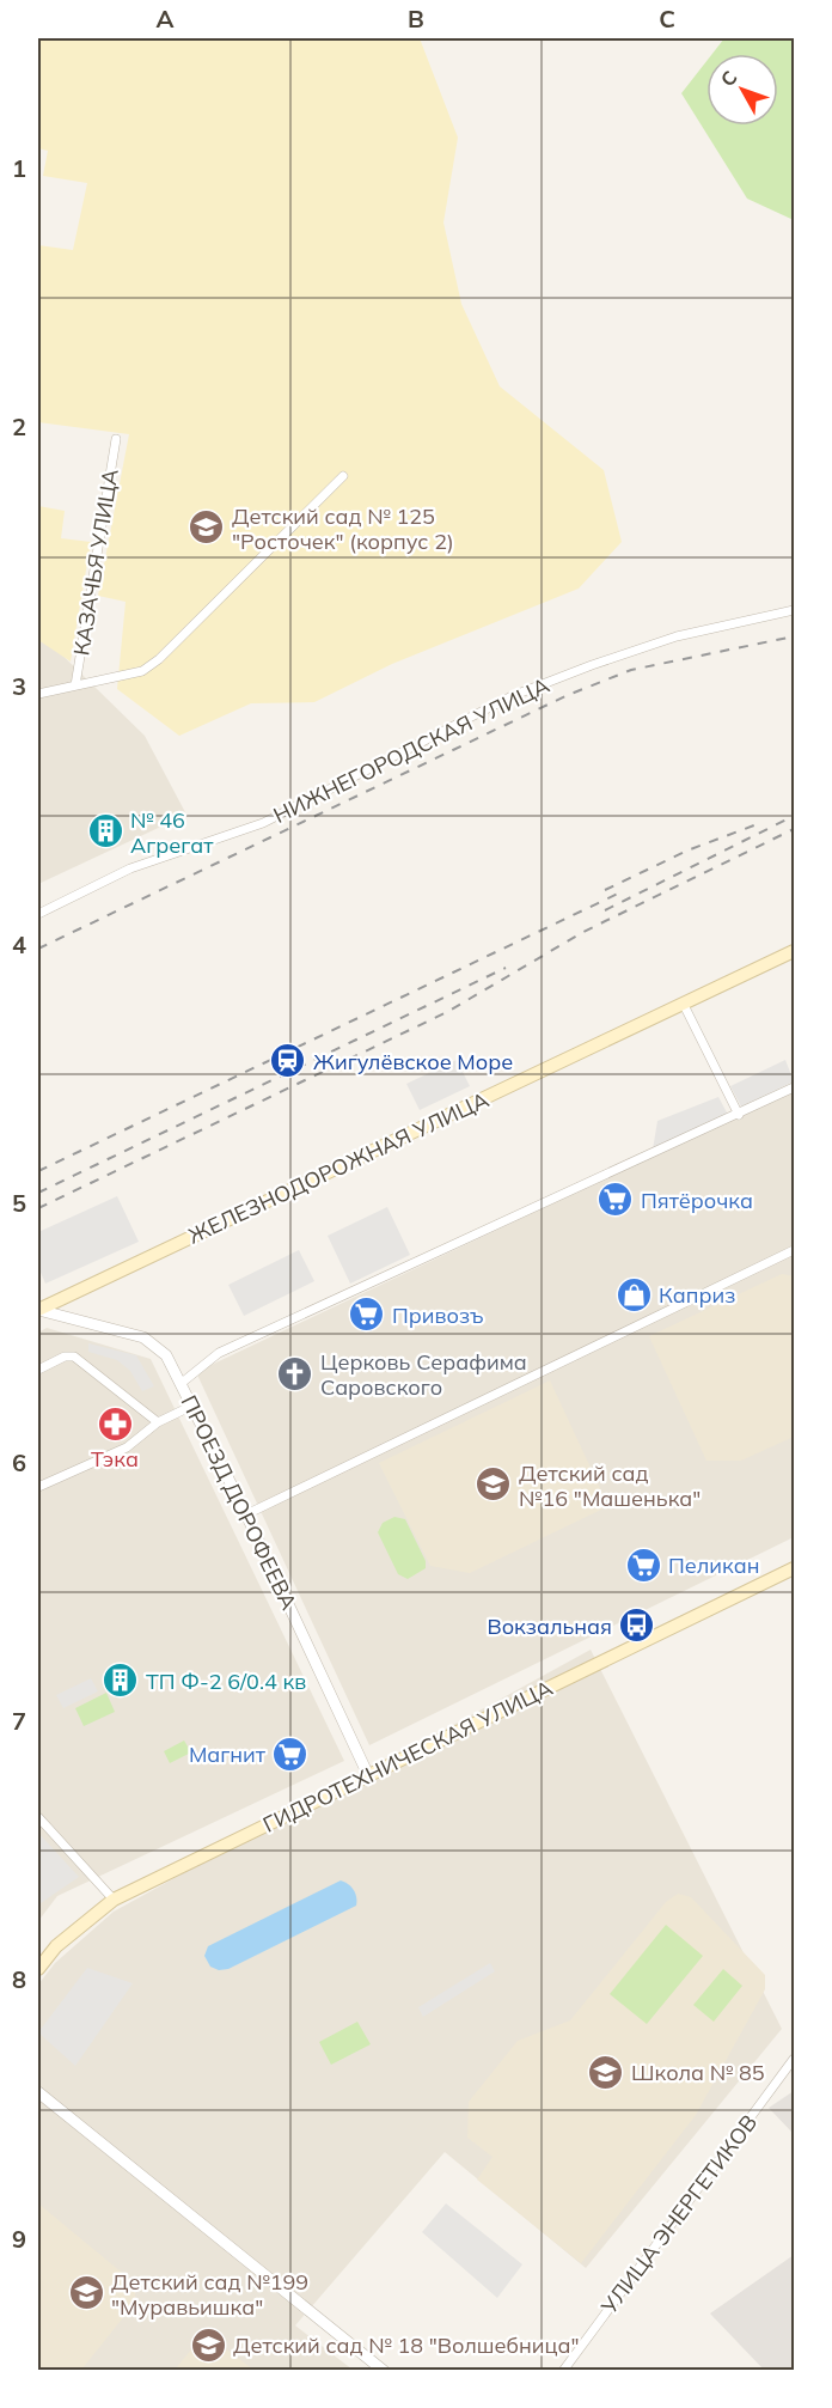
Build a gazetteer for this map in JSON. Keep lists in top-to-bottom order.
{
  "streets": {
    "main road": ["ЖЕЛЕЗНОДОРОЖНАЯ УЛИЦА", "ГИДРОТЕХНИЧЕСКАЯ УЛИЦА"],
    "street": [
      "КАЗАЧЬЯ УЛИЦА",
      "НИЖНЕГОРОДСКАЯ УЛИЦА",
      "ПРОЕЗД ДОРОФЕЕВА",
      "УЛИЦА ЭНЕРГЕТИКОВ"
    ]
  },
  "crossings": [
    ["ЖЕЛЕЗНОДОРОЖНАЯ УЛИЦА", "ПРОЕЗД ДОРОФЕЕВА"],
    ["ПРОЕЗД ДОРОФЕЕВА", "ГИДРОТЕХНИЧЕСКАЯ УЛИЦА"]
  ],
  "places": {
    "school or university": [
      "Детский сад № 125 \"Росточек\" (корпус 2)",
      "Детский сад №16 \"Машенька\"",
      "Школа № 85",
      "Детский сад №199 \"Муравьишка\"",
      "Детский сад № 18 \"Волшебница\""
    ],
    "building": ["№ 46 Агрегат", "ТП Ф-2 6/0.4 кв"],
    "station": ["Жигулёвское Море"],
    "supermarket": [
      "Пятёрочка",
      "Привозъ",
      "Пеликан",
      "Магнит"
    ],
    "shop": ["Каприз"],
    "church": ["Церковь Серафима Саровского"],
    "pharmacy": ["Тэка"],
    "bus stop": ["Вокзальная"]
  },
  "north": "top left",
  "grid": {
    "columns": ["A", "B", "C"],
    "rows": [
      "1",
      "2",
      "3",
      "4",
      "5",
      "6",
      "7",
      "8",
      "9"
    ]
  }
}
